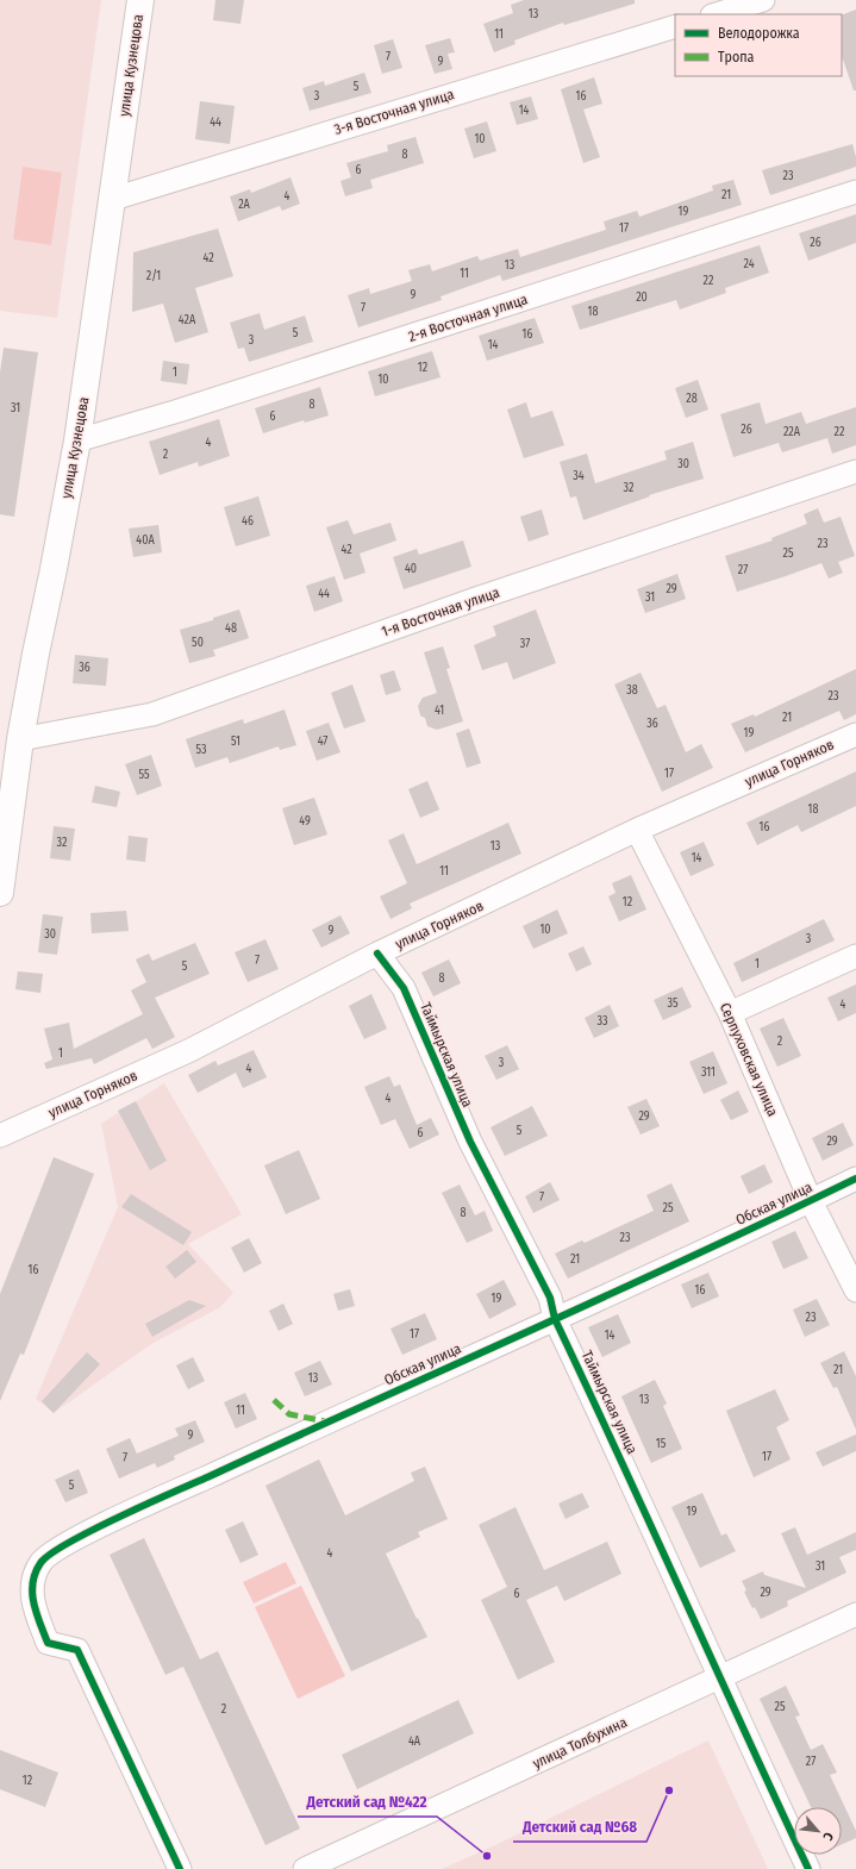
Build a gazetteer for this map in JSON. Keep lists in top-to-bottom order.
{
  "streets": {
    "street": [
      "улица Кузнецова",
      "3-я Восточная улица",
      "2-я Восточная улица",
      "1-я Восточная улица",
      "улица Горняков",
      "Таймырская улица",
      "Серпуховская улица",
      "Обская улица",
      "улица Толбухина"
    ]
  },
  "crossings": [
    ["улица Кузнецова", "3-я Восточная улица"],
    ["улица Кузнецова", "2-я Восточная улица"],
    ["улица Кузнецова", "1-я Восточная улица"],
    ["улица Горняков", "Таймырская улица"],
    ["улица Горняков", "Серпуховская улица"],
    ["Таймырская улица", "Обская улица"],
    ["Таймырская улица", "улица Толбухина"],
    ["Серпуховская улица", "Обская улица"]
  ],
  "places": ["Детский сад №68", "Детский сад №422"],
  "house_numbers": [
    "13",
    "11",
    "7",
    "9",
    "5",
    "3",
    "16",
    "14",
    "44",
    "10",
    "8",
    "6",
    "23",
    "21",
    "4",
    "2А",
    "19",
    "17",
    "26",
    "42",
    "24",
    "13",
    "11",
    "2/1",
    "22",
    "9",
    "20",
    "7",
    "18",
    "42А",
    "5",
    "16",
    "3",
    "14",
    "12",
    "1",
    "10",
    "28",
    "8",
    "31",
    "6",
    "26",
    "22А",
    "22",
    "4",
    "2",
    "30",
    "34",
    "32",
    "46",
    "40А",
    "23",
    "42",
    "25",
    "40",
    "27",
    "29",
    "44",
    "31",
    "48",
    "50",
    "37",
    "36",
    "38",
    "23",
    "41",
    "21",
    "36",
    "19",
    "51",
    "47",
    "53",
    "17",
    "55",
    "18",
    "49",
    "16",
    "32",
    "13",
    "14",
    "11",
    "12",
    "10",
    "9",
    "30",
    "3",
    "7",
    "1",
    "5",
    "8",
    "35",
    "4",
    "33",
    "2",
    "1",
    "3",
    "4",
    "311",
    "4",
    "29",
    "5",
    "6",
    "29",
    "7",
    "25",
    "8",
    "23",
    "21",
    "16",
    "16",
    "19",
    "23",
    "17",
    "14",
    "21",
    "13",
    "13",
    "11",
    "9",
    "15",
    "17",
    "7",
    "5",
    "19",
    "4",
    "31",
    "29",
    "6",
    "25",
    "2",
    "4А",
    "27",
    "12"
  ],
  "legend": ["Велодорожка", "Тропа"],
  "north": "bottom right"
}
